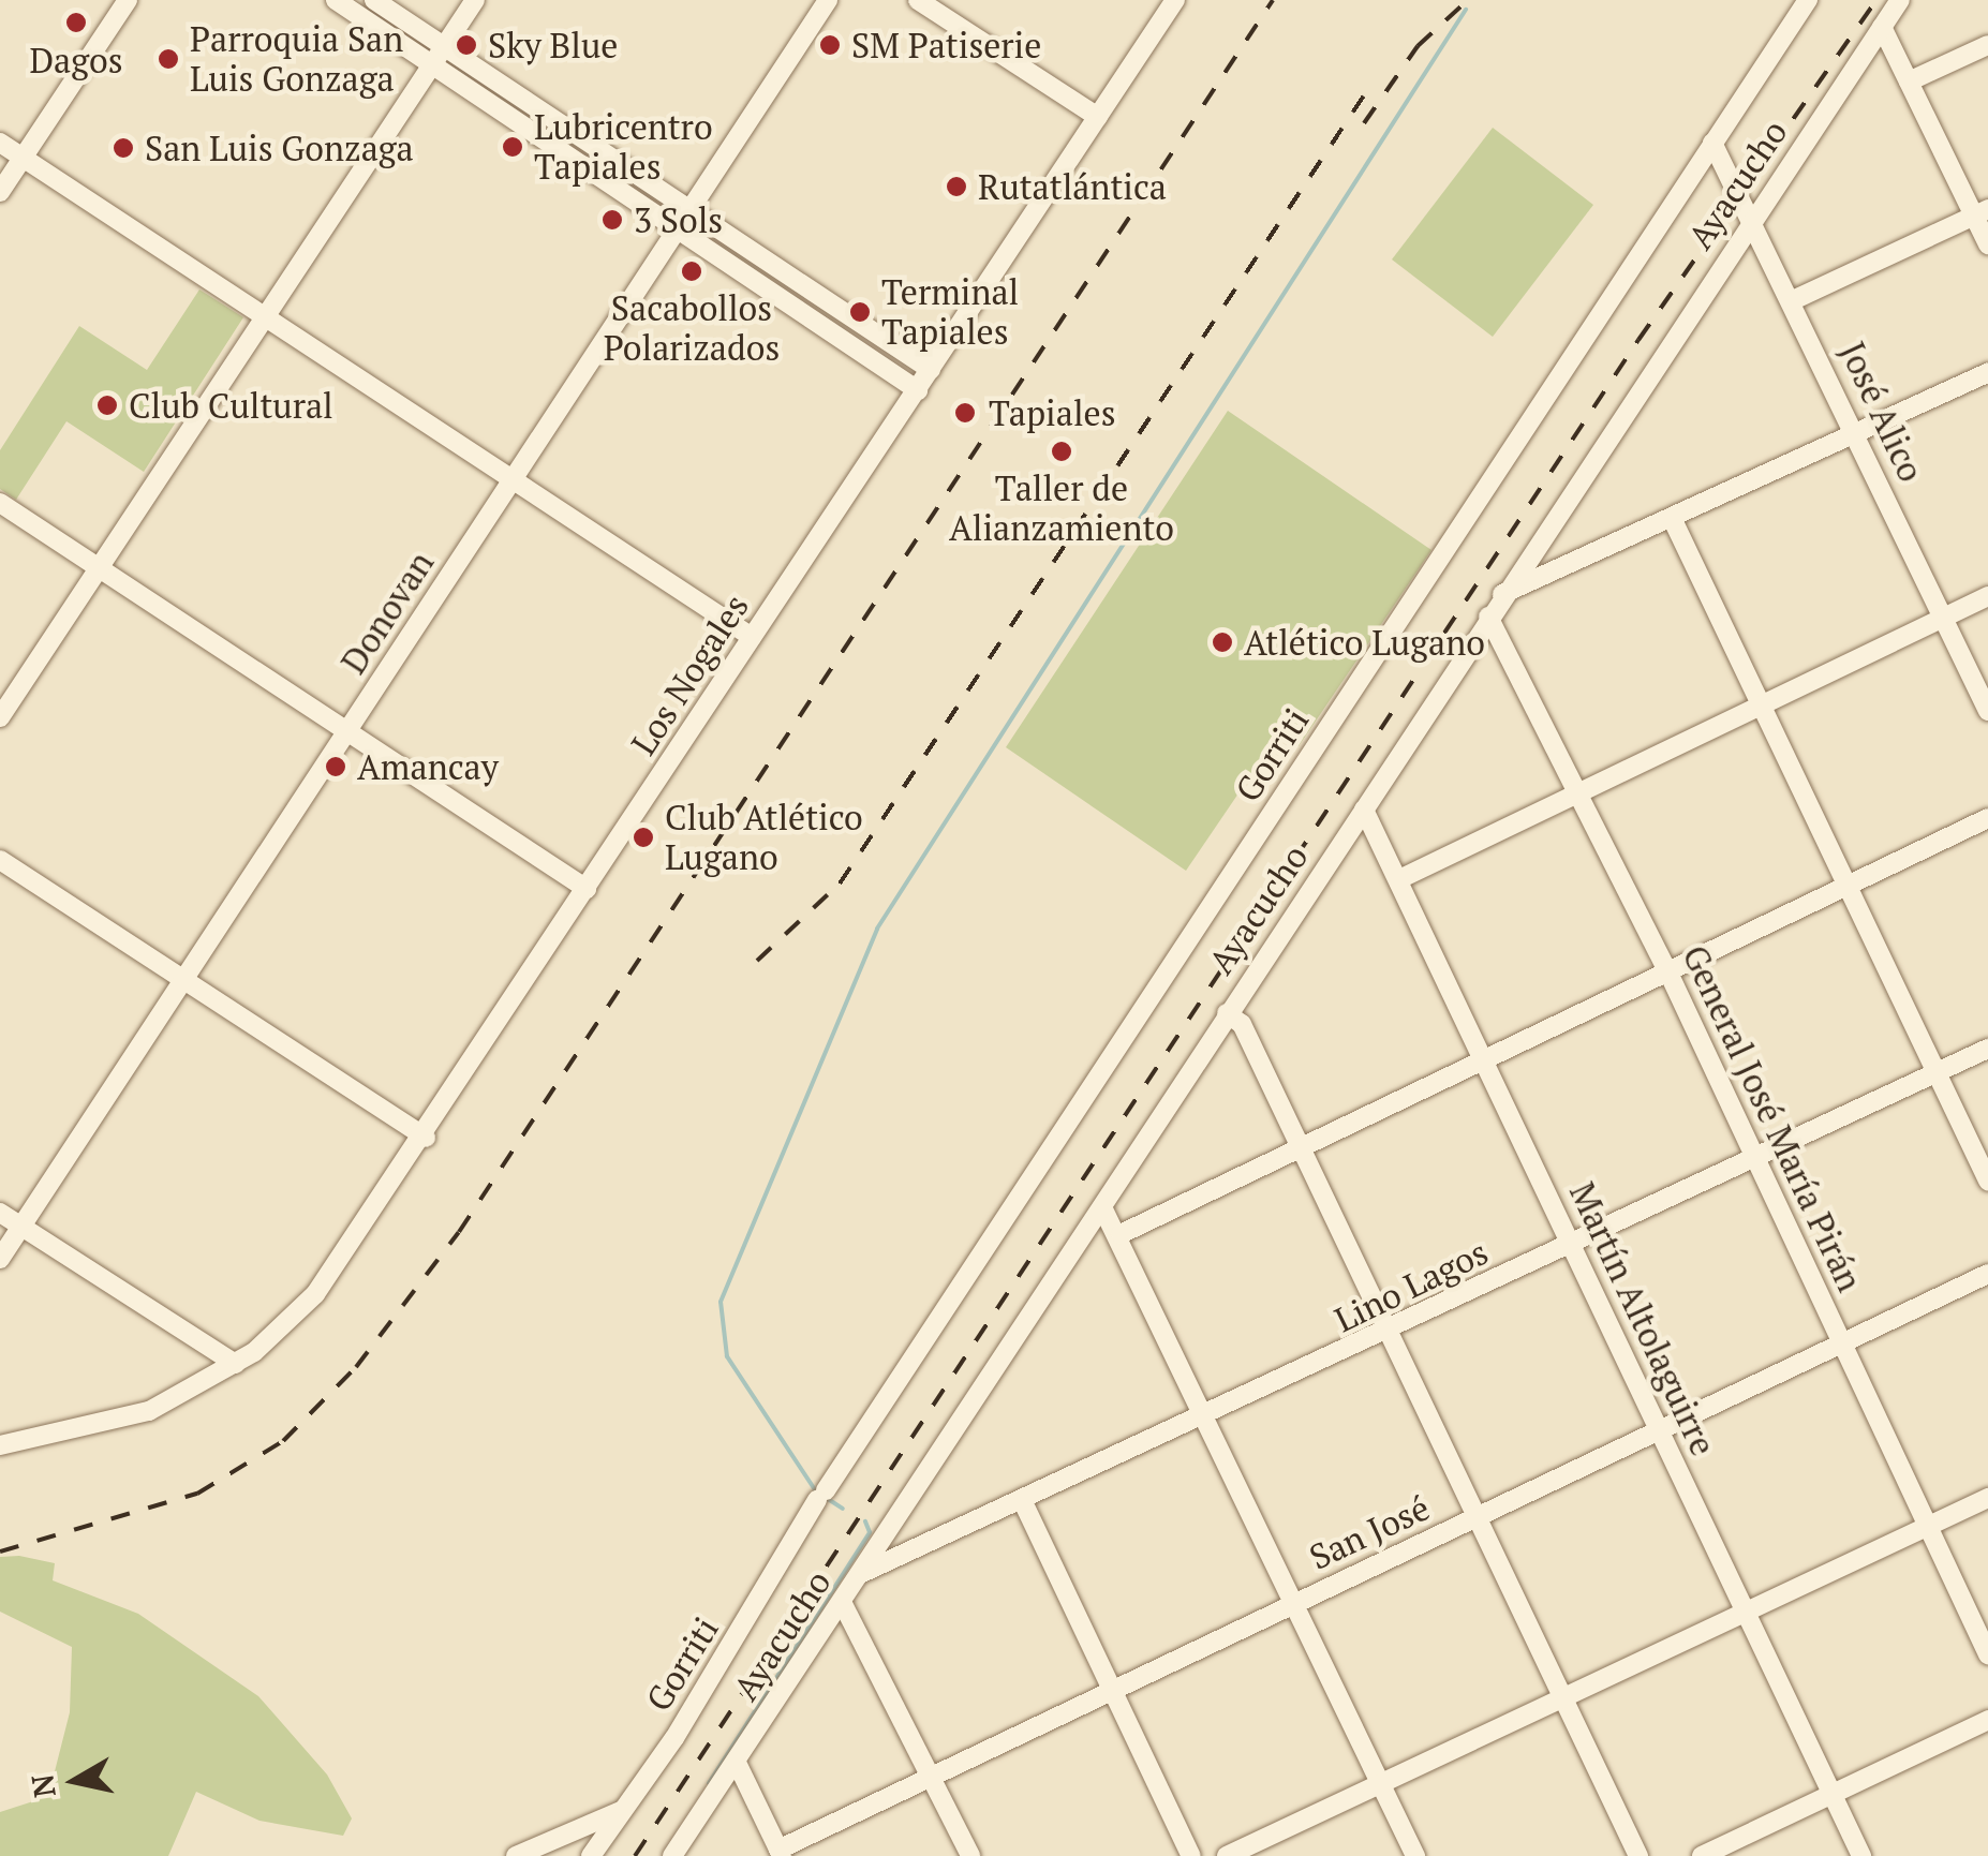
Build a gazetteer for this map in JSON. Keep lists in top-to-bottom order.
{
  "streets": {
    "street": [
      "Ayacucho",
      "José Alico",
      "Donovan",
      "Los Nogales",
      "Gorriti",
      "General José María Pirán",
      "Lino Lagos",
      "Martín Altolaguirre",
      "San José"
    ]
  },
  "crossings": [
    ["Ayacucho", "José Alico"],
    ["Ayacucho", "General José María Pirán"],
    ["Ayacucho", "Lino Lagos"],
    ["Ayacucho", "Martín Altolaguirre"],
    ["José Alico", "Gorriti"],
    ["General José María Pirán", "Lino Lagos"],
    ["General José María Pirán", "San José"],
    ["Lino Lagos", "Martín Altolaguirre"],
    ["Martín Altolaguirre", "San José"]
  ],
  "places": [
    "Dagos",
    "Sky Blue",
    "SM Patiserie",
    "Parroquia San Luis Gonzaga",
    "Lubricentro Tapiales",
    "San Luis Gonzaga",
    "Rutatlántica",
    "3 Sols",
    "Sacabollos Polarizados",
    "Terminal Tapiales",
    "Club Cultural",
    "Tapiales",
    "Taller de Alianzamiento",
    "Atlético Lugano",
    "Amancay",
    "Club Atlético Lugano"
  ],
  "north": "left"
}
